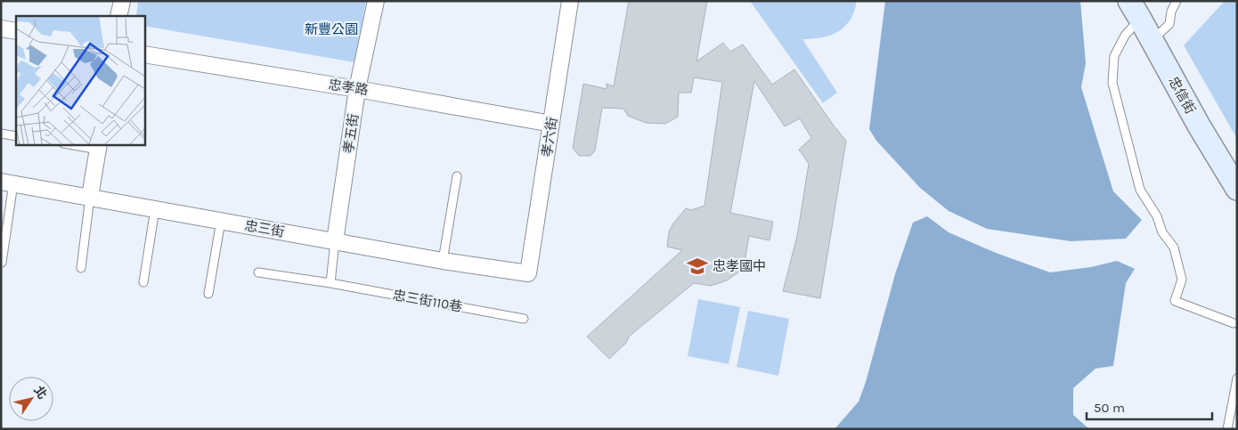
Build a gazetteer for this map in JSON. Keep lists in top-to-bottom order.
{
  "streets": {
    "street": [
      "忠孝路",
      "忠信街",
      "孝五街",
      "孝六街",
      "忠三街"
    ],
    "lane": ["忠三街110巷"]
  },
  "crossings": [
    ["忠孝路", "孝五街"],
    ["忠孝路", "孝六街"],
    ["孝五街", "忠三街"],
    ["孝六街", "忠三街"]
  ],
  "parks": ["新豐公園"],
  "places": {
    "school or university": ["忠孝國中"]
  },
  "scale_bar": "50 m",
  "north": "top right"
}
